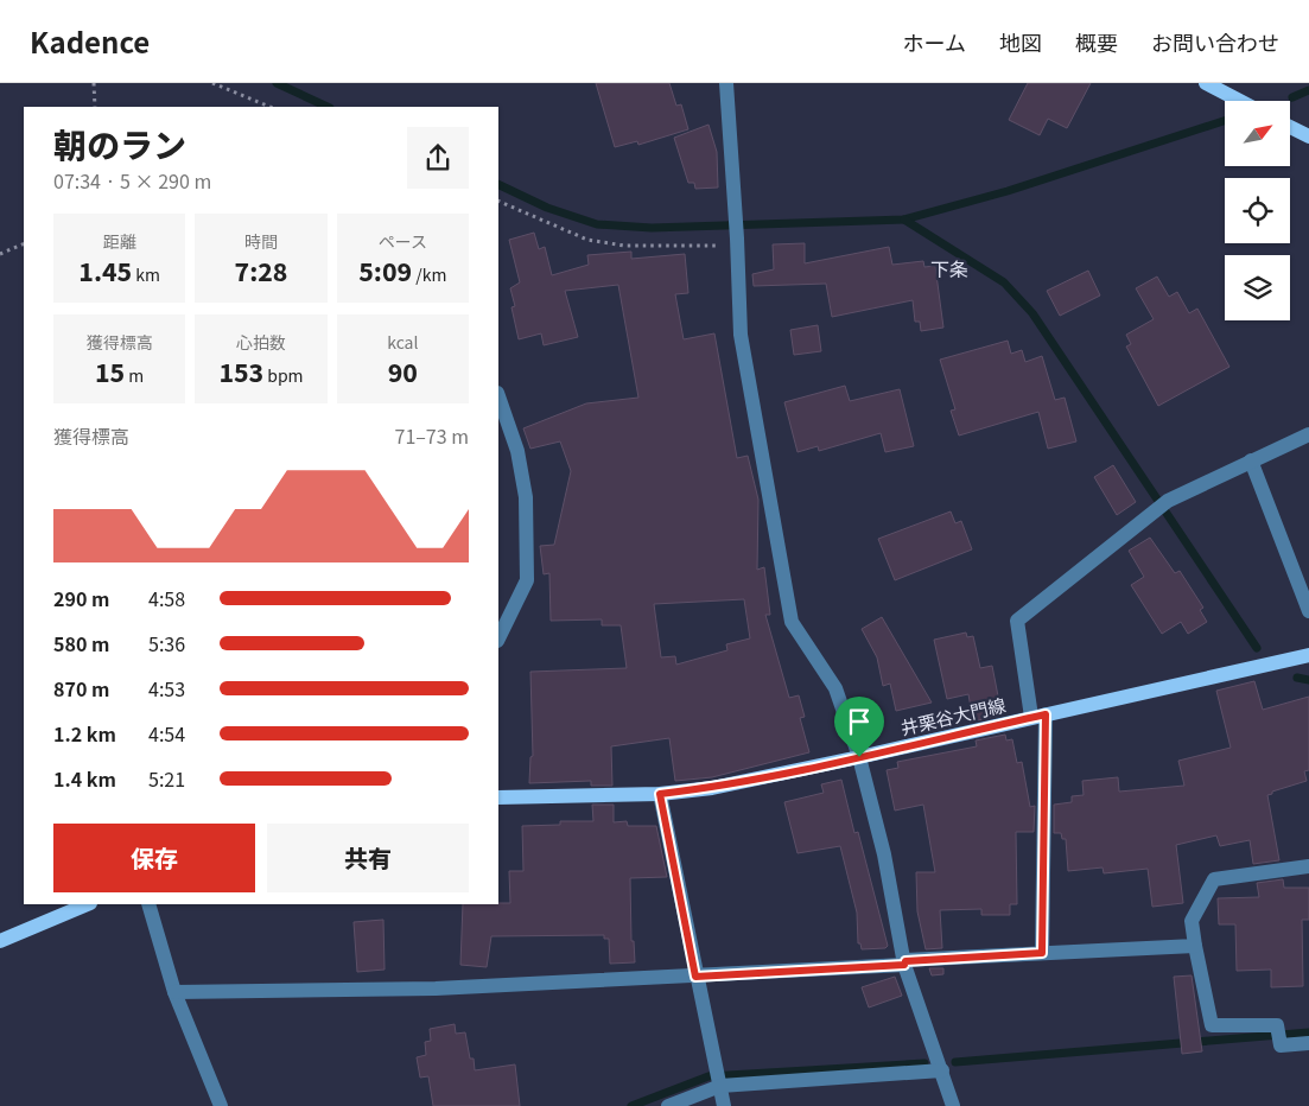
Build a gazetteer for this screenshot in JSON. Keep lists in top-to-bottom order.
{
  "streets": {
    "main road": ["井栗谷大門線"]
  },
  "districts": ["下条"],
  "north": "top right",
  "page": {
    "header": "Kadence",
    "nav": [
      "ホーム",
      "地図",
      "概要",
      "お問い合わせ"
    ],
    "heading": ["朝のラン", "07:34 · 5 × 290 m"],
    "stats": [
      ["距離", "1.45 km"],
      ["時間", "7:28"],
      ["ペース", "5:09 /km"],
      ["獲得標高", "15 m"],
      ["心拍数", "153 bpm"],
      ["kcal", "90"]
    ],
    "chart": ["獲得標高", "71–73 m"],
    "list": [
      {
        "name": "290 m",
        "note": "4:58"
      },
      {
        "name": "580 m",
        "note": "5:36"
      },
      {
        "name": "870 m",
        "note": "4:53"
      },
      {
        "name": "1.2 km",
        "note": "4:54"
      },
      {
        "name": "1.4 km",
        "note": "5:21"
      }
    ],
    "buttons": ["保存", "共有"]
  }
}
